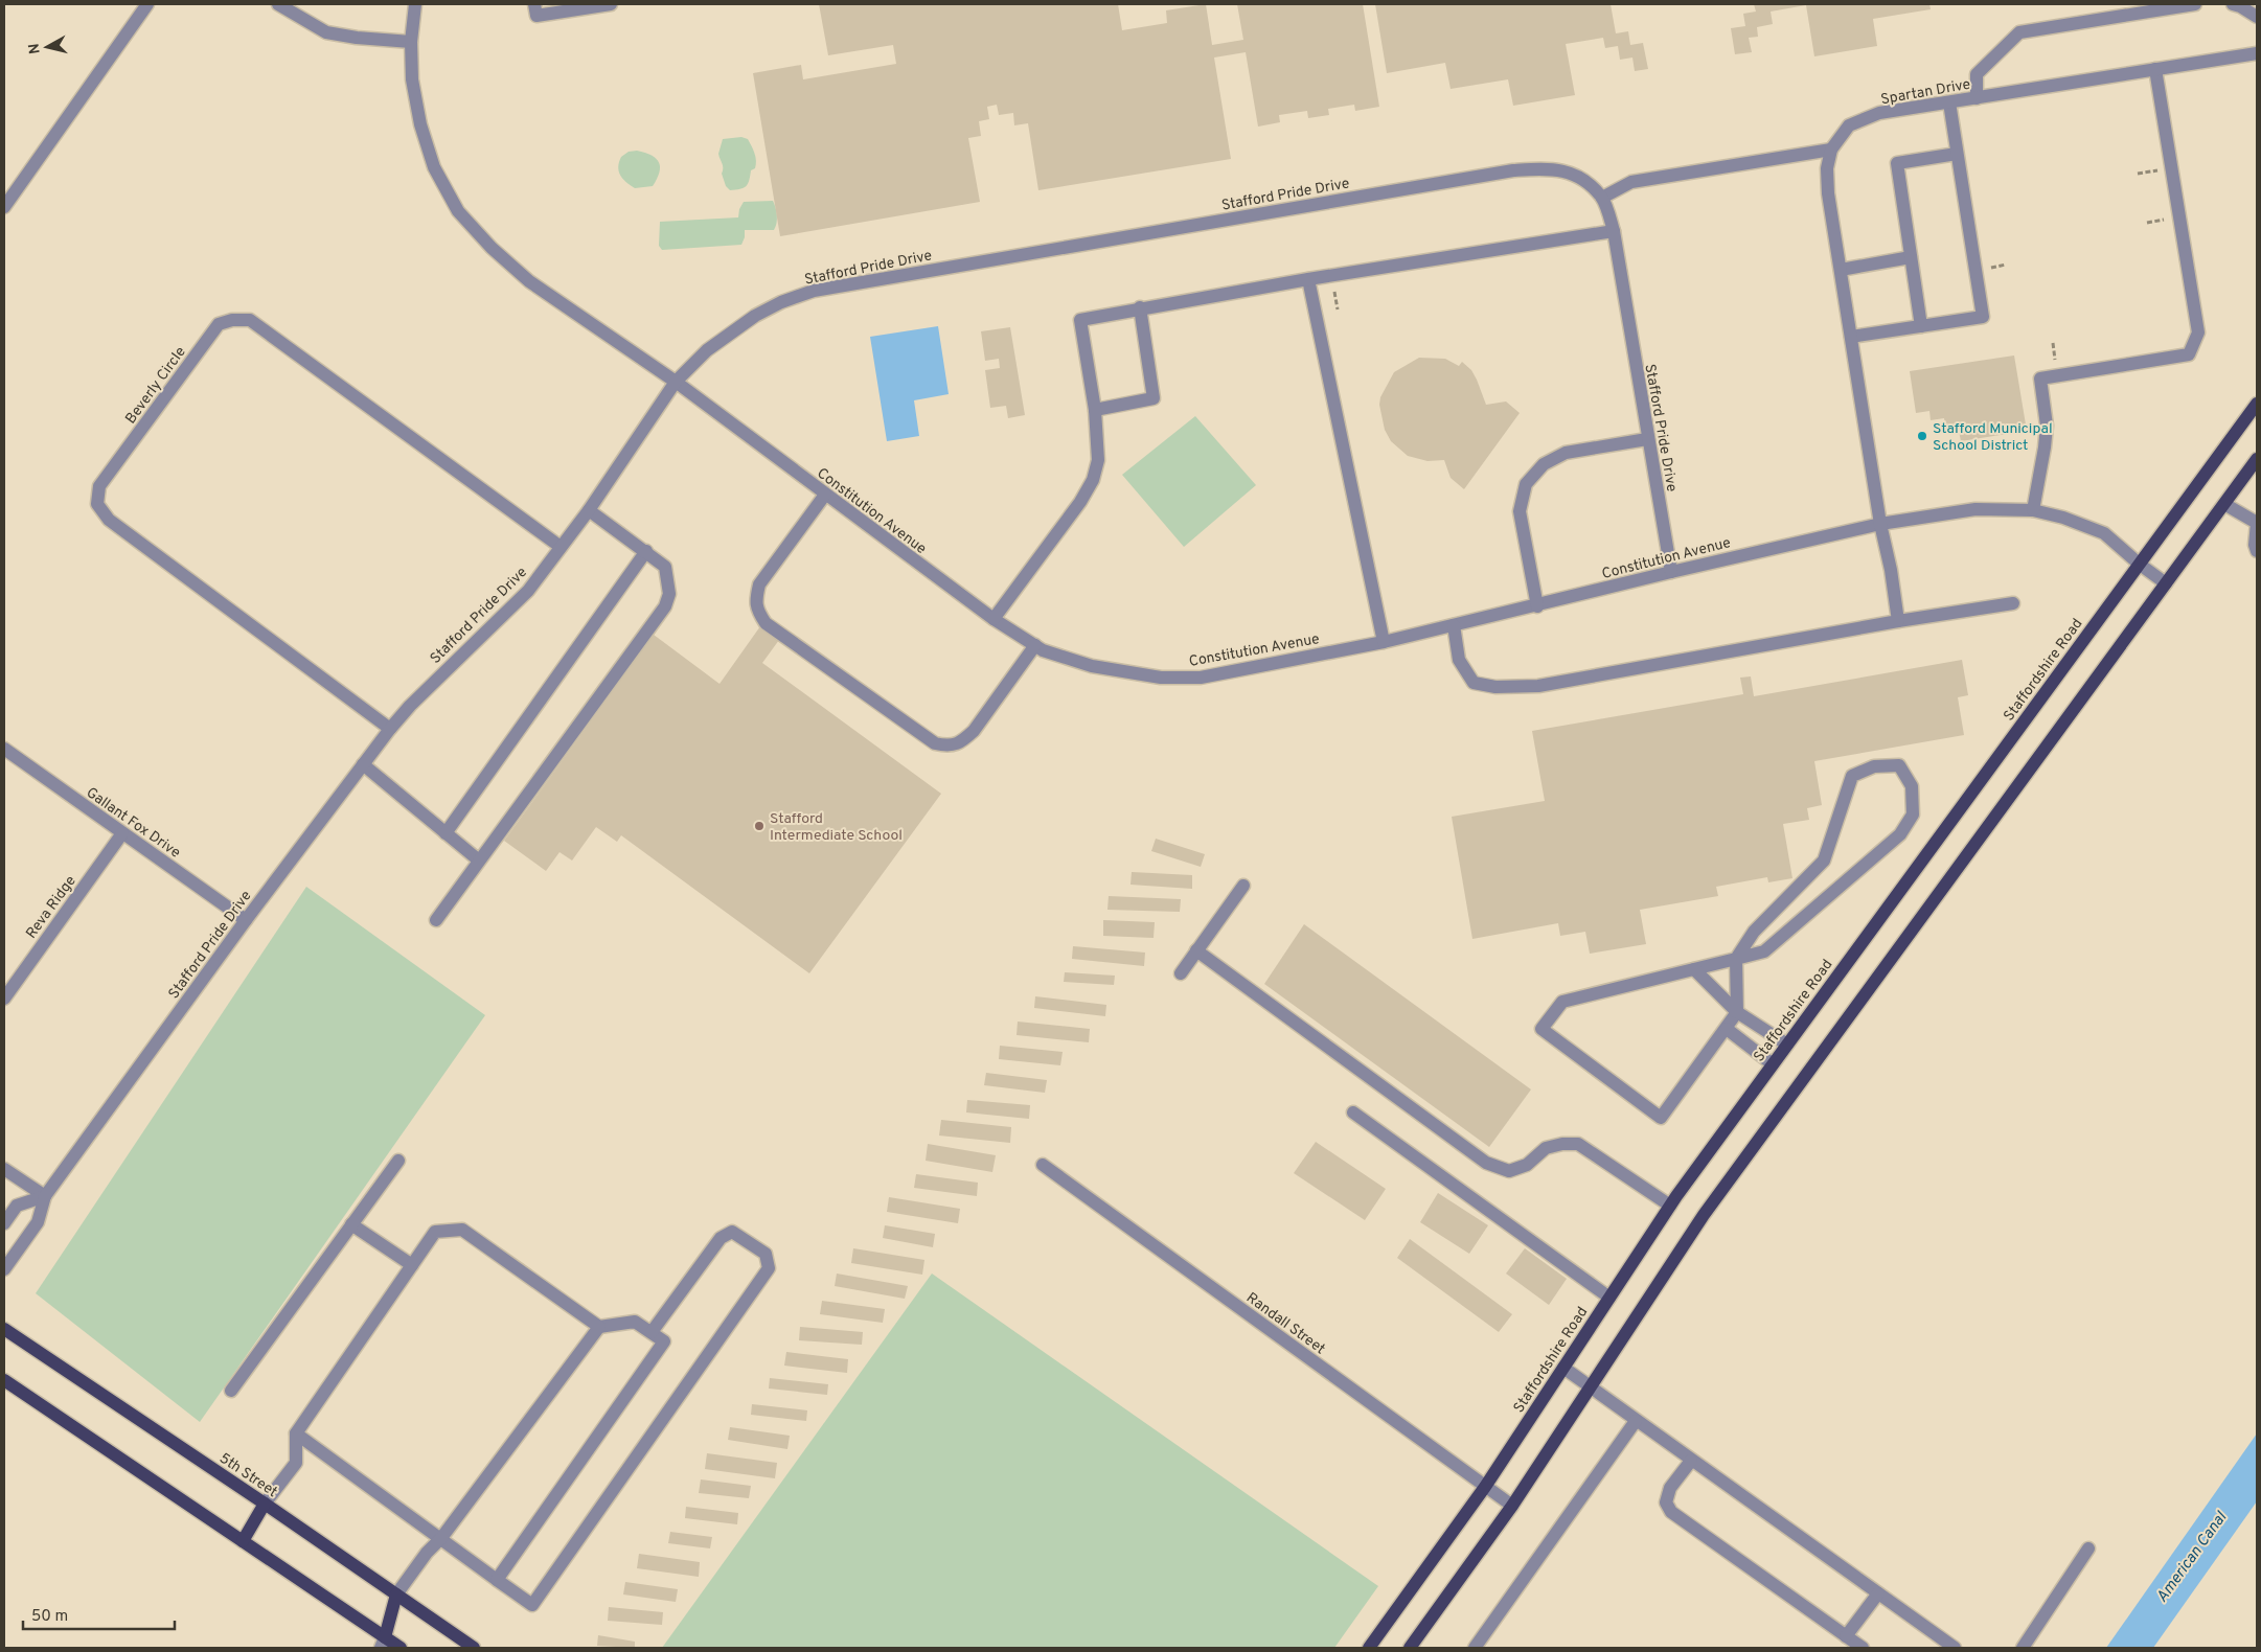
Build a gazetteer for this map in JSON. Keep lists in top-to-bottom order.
{
  "streets": {
    "main road": ["Staffordshire Road", "5th Street"],
    "street": [
      "Spartan Drive",
      "Stafford Pride Drive",
      "Beverly Circle",
      "Constitution Avenue",
      "Gallant Fox Drive",
      "Reva Ridge",
      "Randall Street"
    ]
  },
  "crossings": [
    ["Spartan Drive", "Constitution Avenue"],
    ["Stafford Pride Drive", "Beverly Circle"],
    ["Stafford Pride Drive", "Constitution Avenue"],
    ["Stafford Pride Drive", "Gallant Fox Drive"],
    ["Constitution Avenue", "Staffordshire Road"],
    ["Staffordshire Road", "Randall Street"],
    ["Gallant Fox Drive", "Reva Ridge"]
  ],
  "water": ["American Canal"],
  "places": ["Stafford Municipal School District", "Stafford Intermediate School"],
  "scale_bar": "50 m",
  "north": "left"
}
